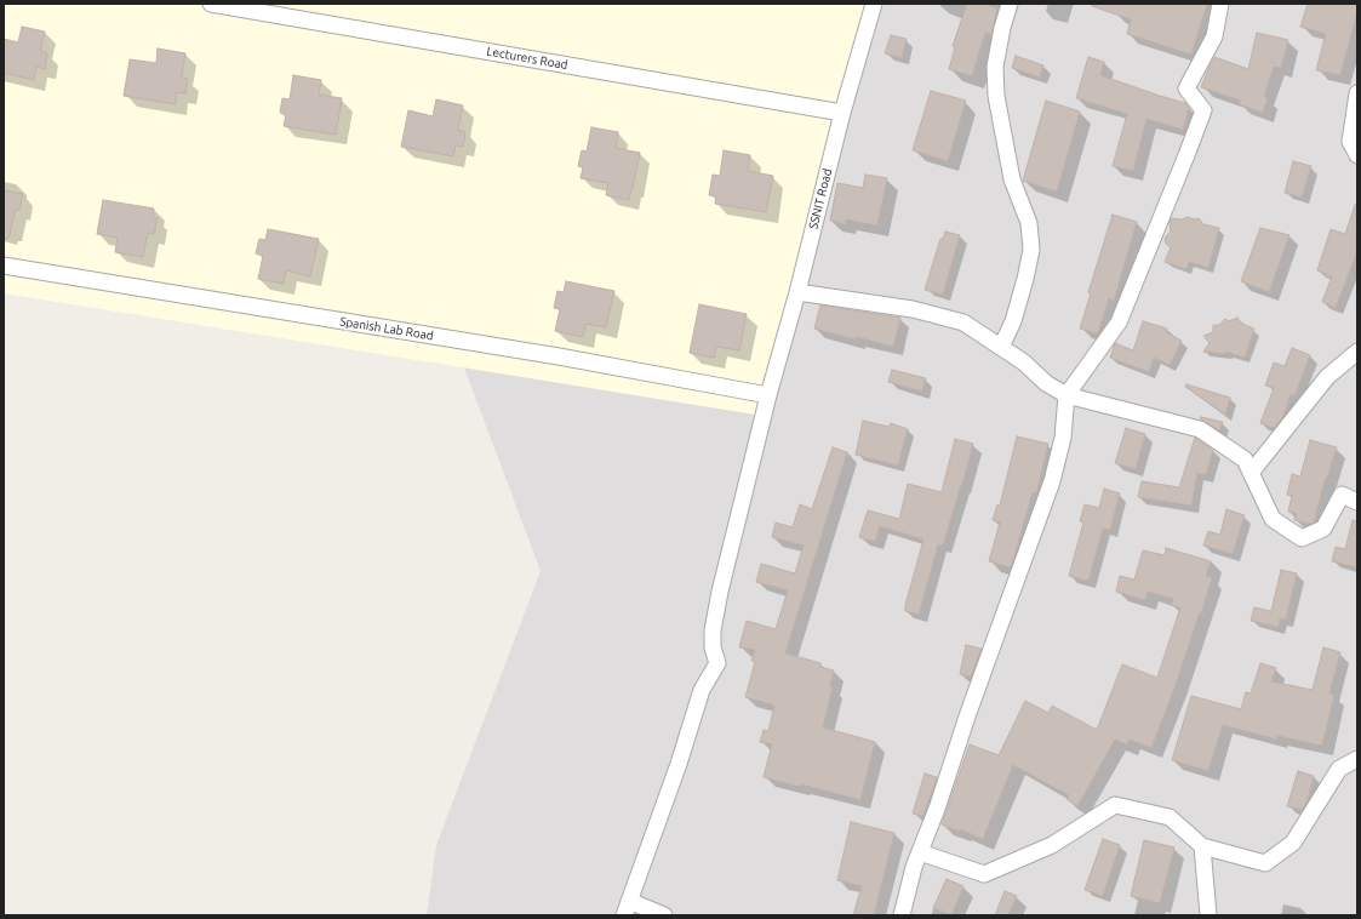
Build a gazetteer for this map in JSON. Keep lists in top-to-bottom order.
{
  "streets": {
    "street": ["Lecturers Road", "SSNIT Road", "Spanish Lab Road"]
  },
  "crossings": [
    ["Lecturers Road", "SSNIT Road"],
    ["SSNIT Road", "Spanish Lab Road"]
  ]
}
